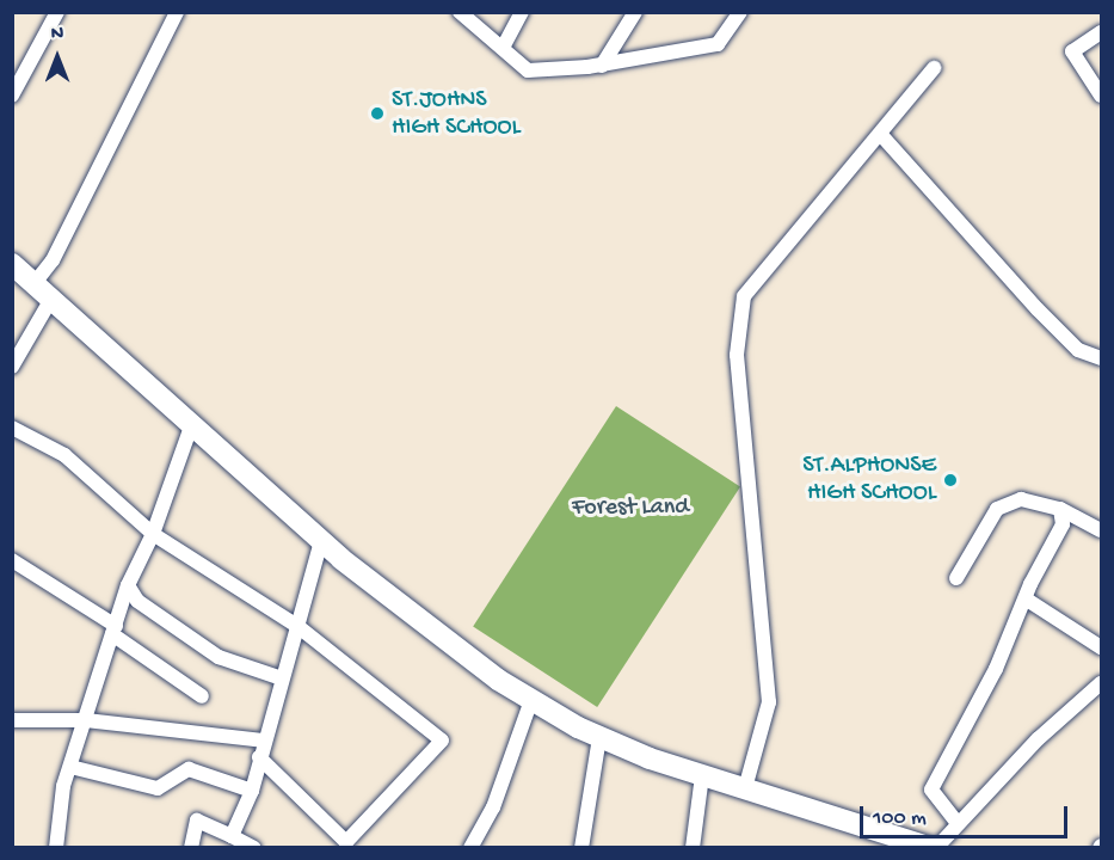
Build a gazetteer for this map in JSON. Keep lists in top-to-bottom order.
{
  "parks": ["Forest Land"],
  "places": ["ST.JOHNS HIGH SCHOOL", "ST.ALPHONSE HIGH SCHOOL"],
  "scale_bar": "100 m",
  "north": "top"
}
